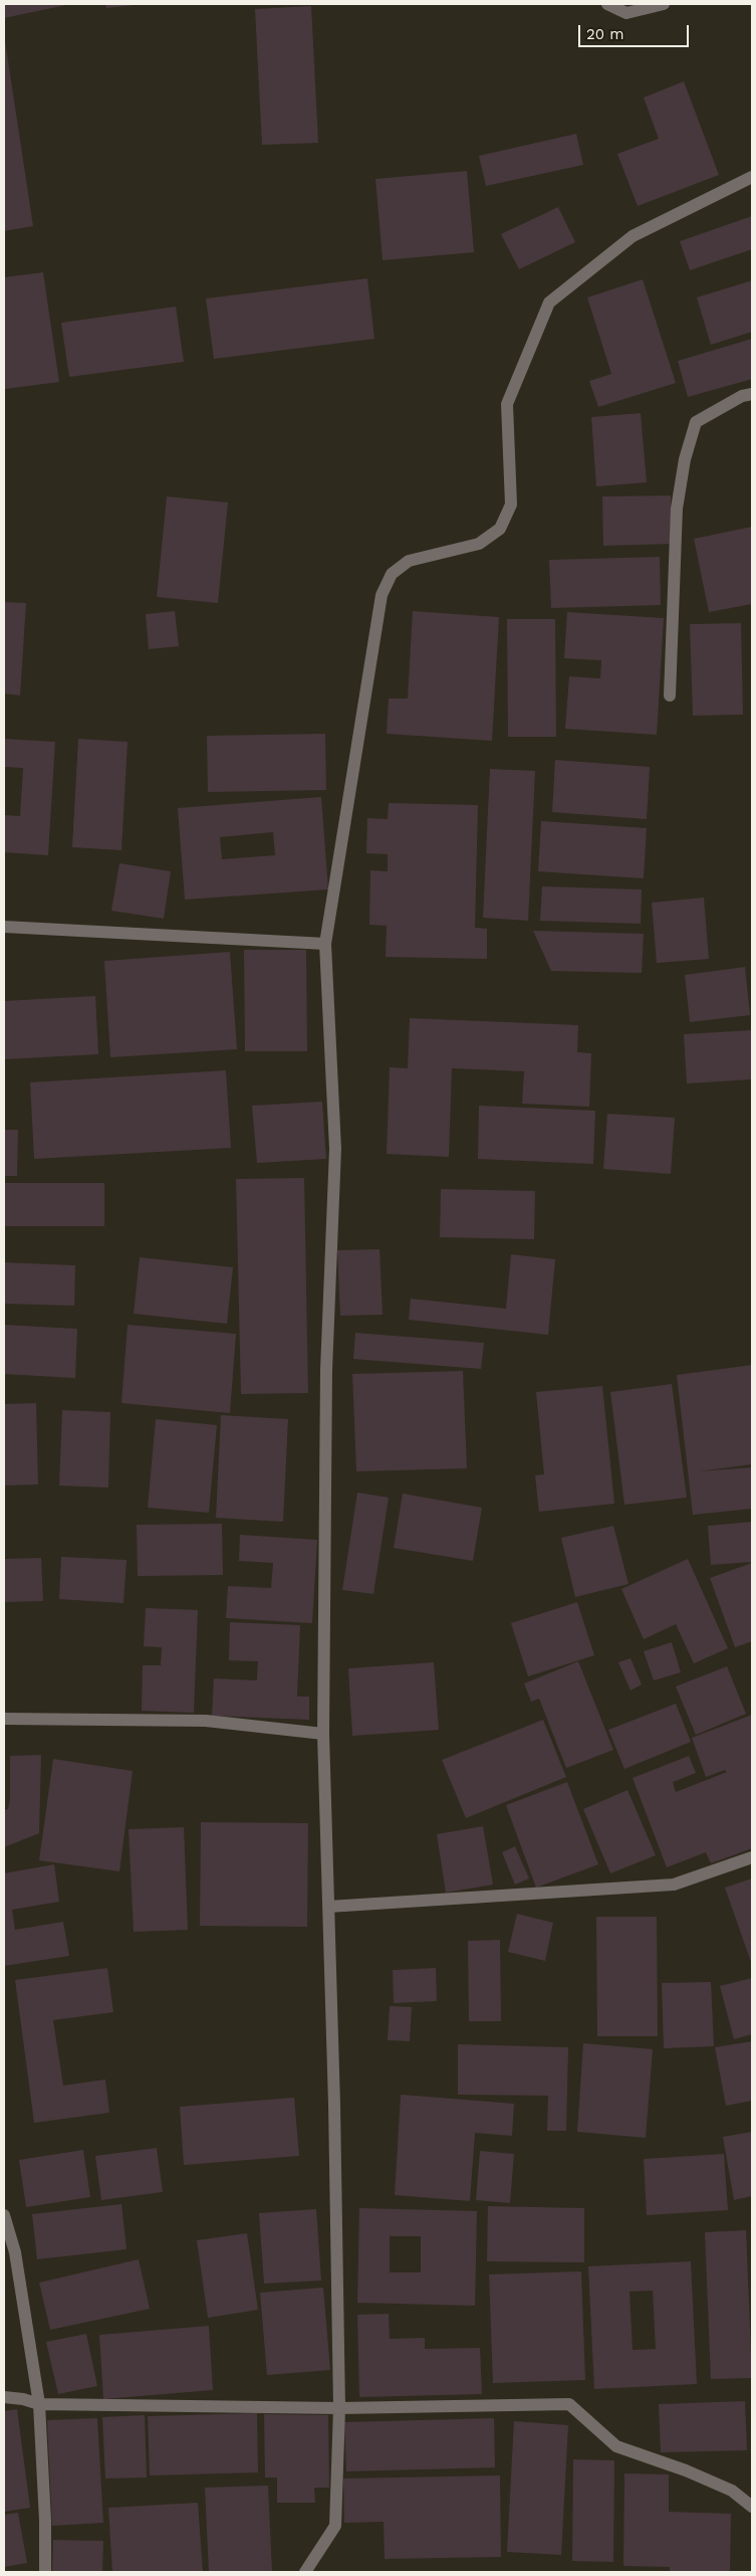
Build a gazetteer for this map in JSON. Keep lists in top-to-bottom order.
{
  "scale_bar": "20 m"
}
